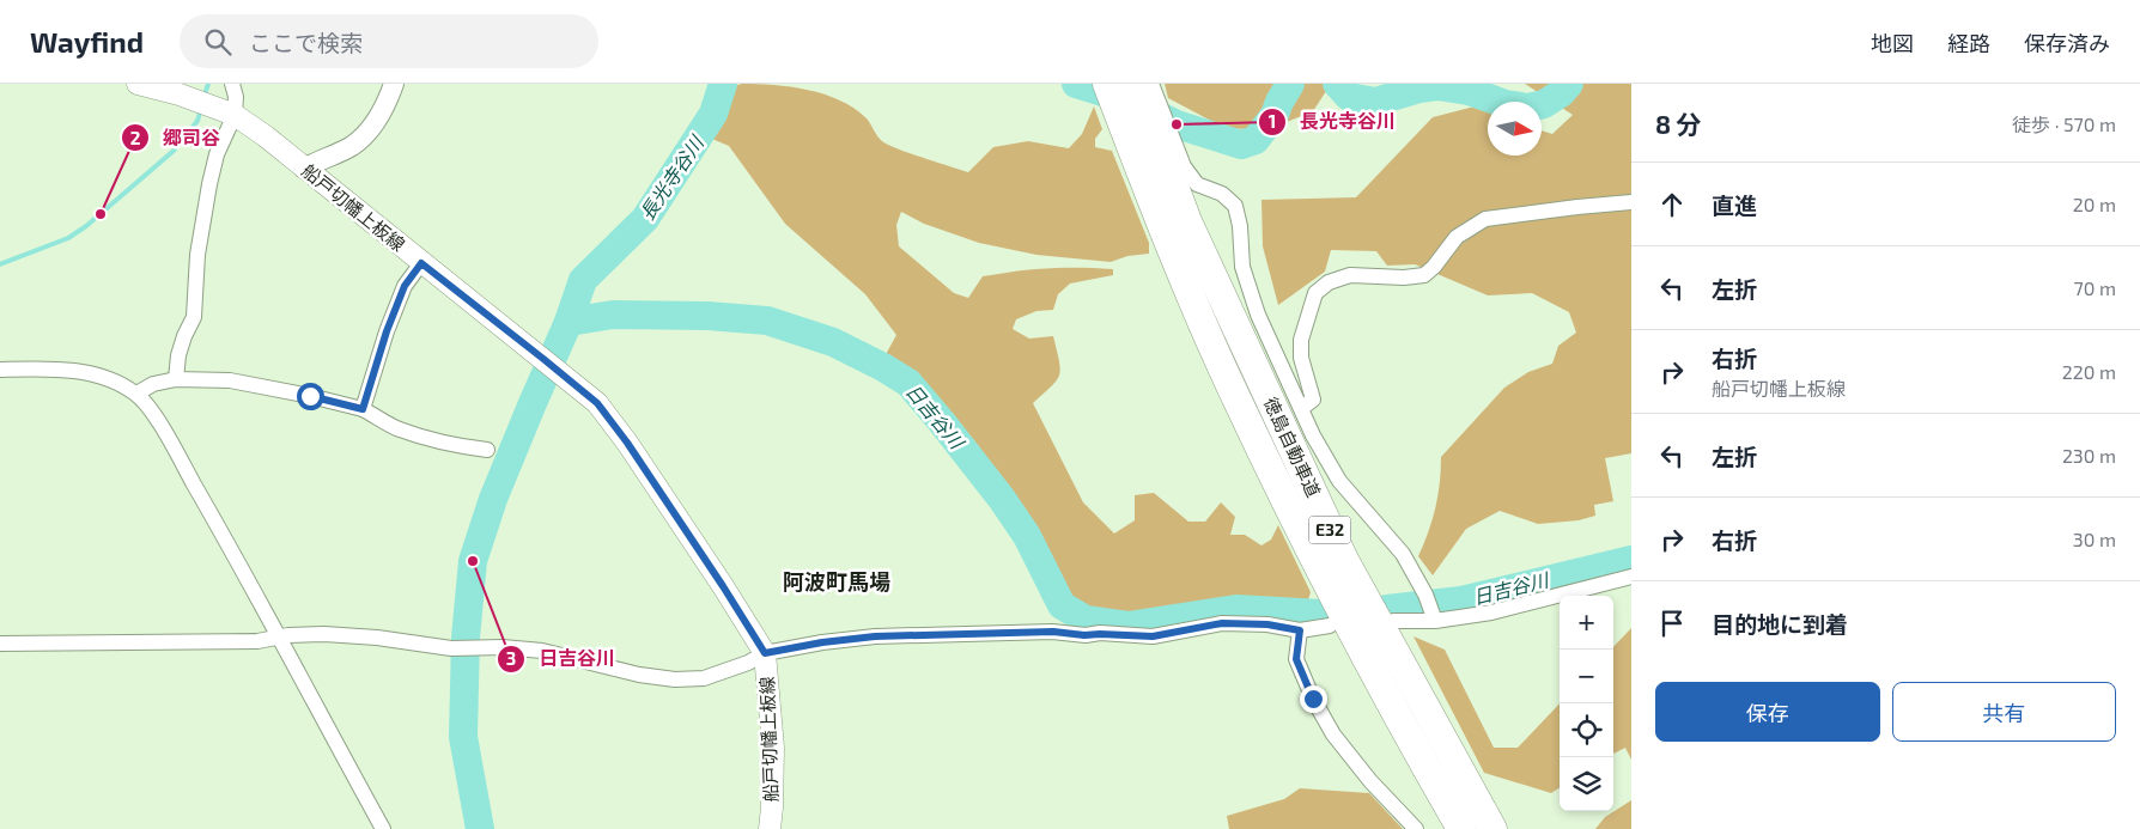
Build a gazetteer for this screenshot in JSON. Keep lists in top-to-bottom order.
{
  "streets": {
    "highway": ["徳島自動車道", "E32"],
    "main road": ["船戸切幡上板線"]
  },
  "districts": ["阿波町馬場"],
  "water": ["長光寺谷川", "日吉谷川"],
  "places": ["長光寺谷川", "郷司谷", "日吉谷川"],
  "north": "right",
  "page": {
    "header": "Wayfind",
    "search": "ここで検索",
    "nav": ["地図", "経路", "保存済み"],
    "heading": ["8 分", "徒歩 · 570 m"],
    "list": [
      ["直進", "20 m"],
      ["左折", "70 m"],
      ["右折", "船戸切幡上板線", "220 m"],
      ["左折", "230 m"],
      ["右折", "30 m"],
      "目的地に到着"
    ],
    "map_buttons": ["+", "−"],
    "buttons": ["保存", "共有"]
  }
}
